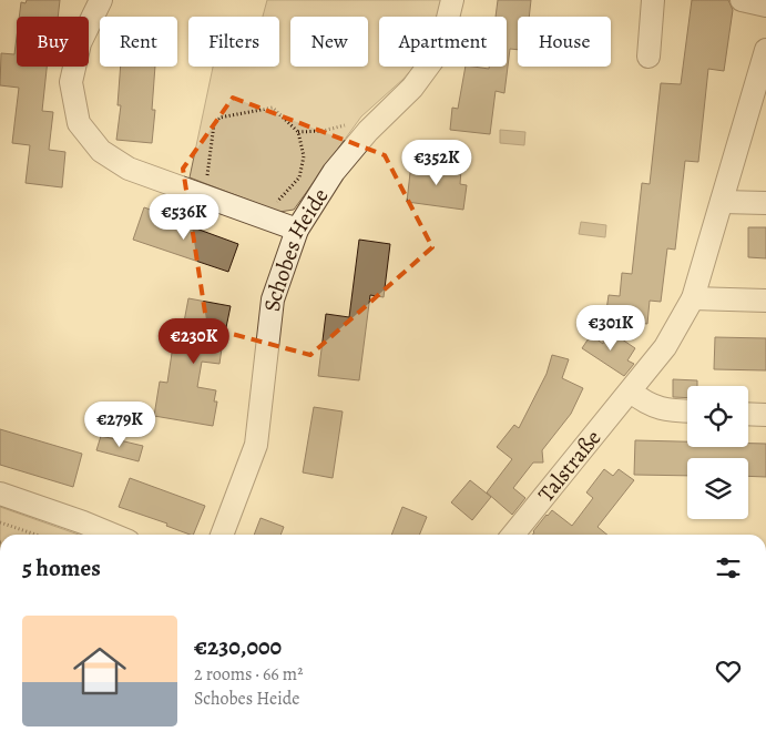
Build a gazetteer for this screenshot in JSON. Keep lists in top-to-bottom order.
{
  "streets": {
    "street": ["Schobes Heide", "Talstraße"]
  },
  "page": {
    "chip": [
      "Buy",
      "Rent",
      "Filters",
      "New",
      "Apartment",
      "House"
    ],
    "price": [
      "€352K",
      "€536K",
      "€301K",
      "€230K",
      "€279K"
    ],
    "heading": "5 homes",
    "list": [
      {
        "name": "€230,000",
        "note": "2 rooms · 66 m² · Schobes Heide"
      }
    ]
  }
}
